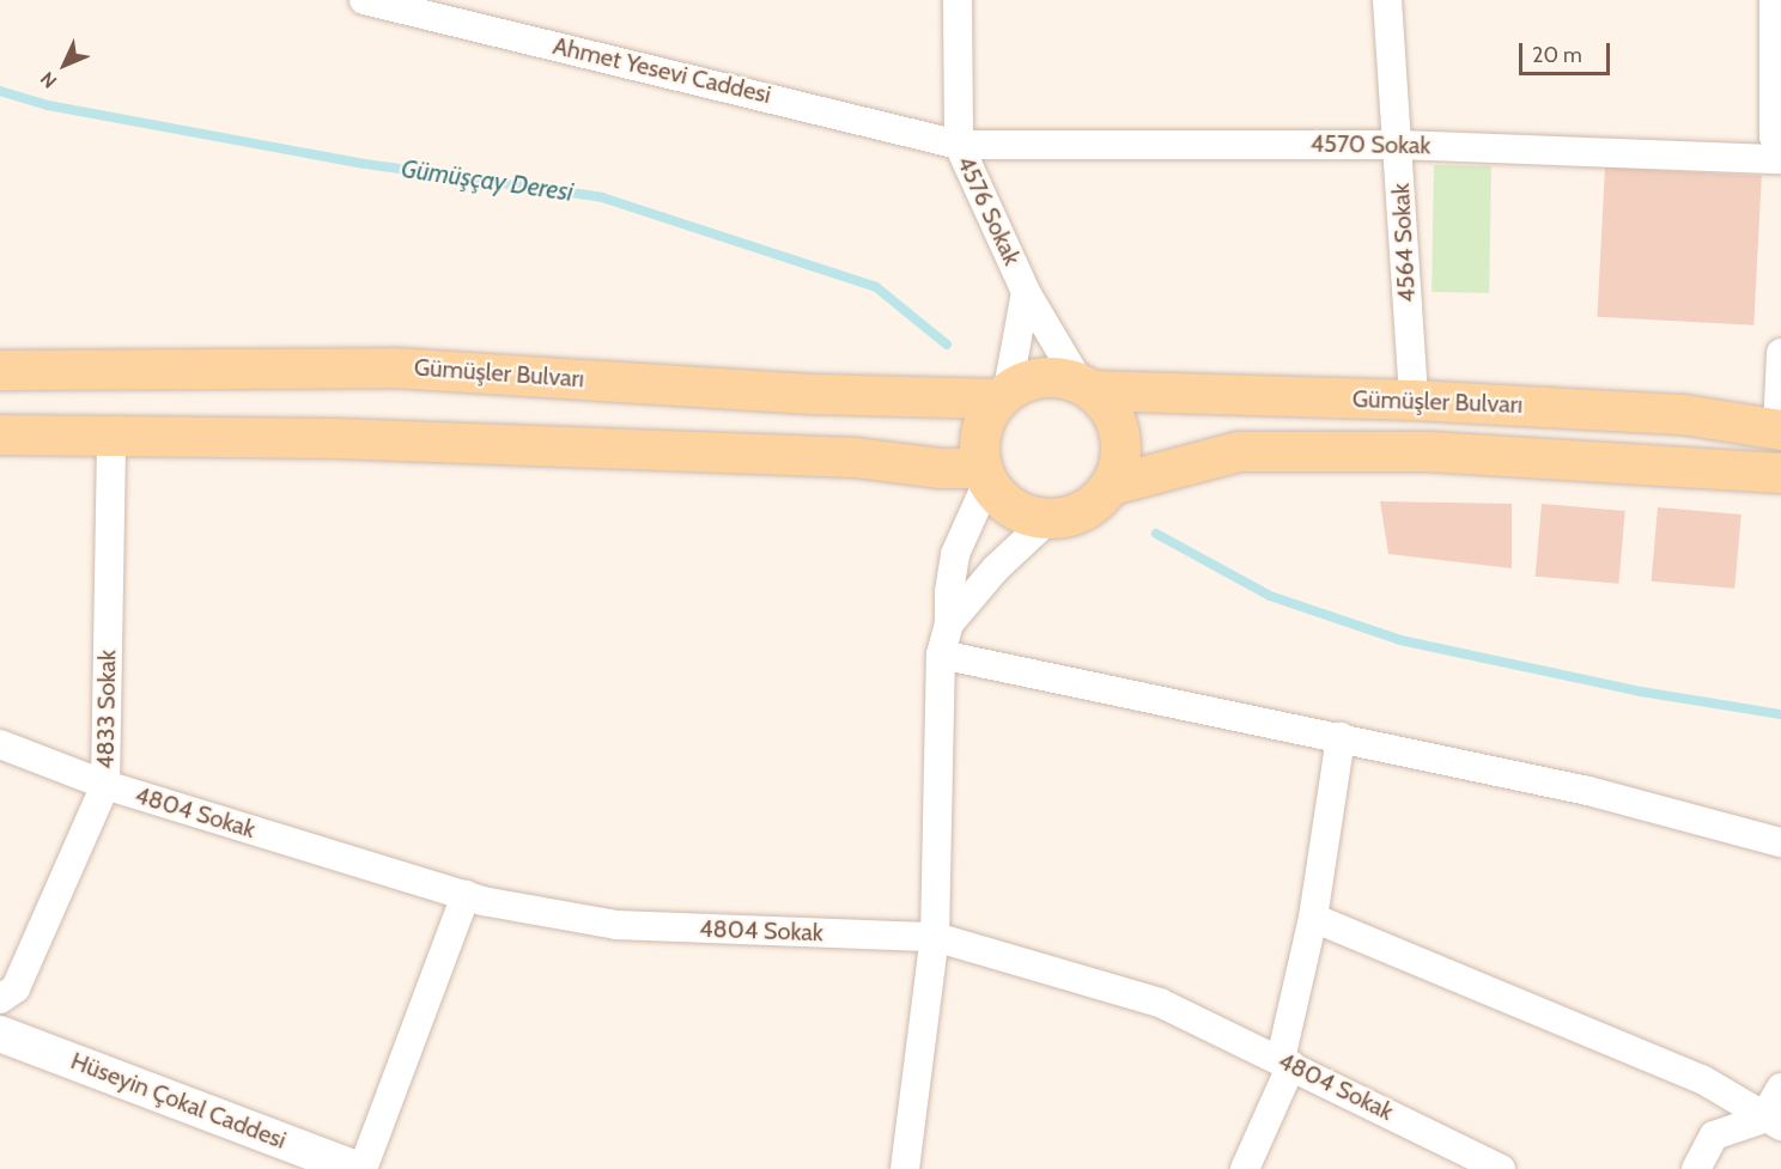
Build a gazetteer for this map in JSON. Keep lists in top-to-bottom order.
{
  "streets": {
    "main road": ["Gümüşler Bulvarı"],
    "street": [
      "Ahmet Yesevi Caddesi",
      "4570 Sokak",
      "4576 Sokak",
      "4564 Sokak",
      "4833 Sokak",
      "4804 Sokak",
      "Hüseyin Çokal Caddesi"
    ]
  },
  "crossings": [
    ["Ahmet Yesevi Caddesi", "4570 Sokak"],
    ["Ahmet Yesevi Caddesi", "4576 Sokak"],
    ["4570 Sokak", "4576 Sokak"],
    ["4570 Sokak", "4564 Sokak"],
    ["4576 Sokak", "Gümüşler Bulvarı"],
    ["4564 Sokak", "Gümüşler Bulvarı"],
    ["4833 Sokak", "4804 Sokak"]
  ],
  "water": ["Gümüşçay Deresi"],
  "scale_bar": "20 m",
  "north": "bottom left"
}
